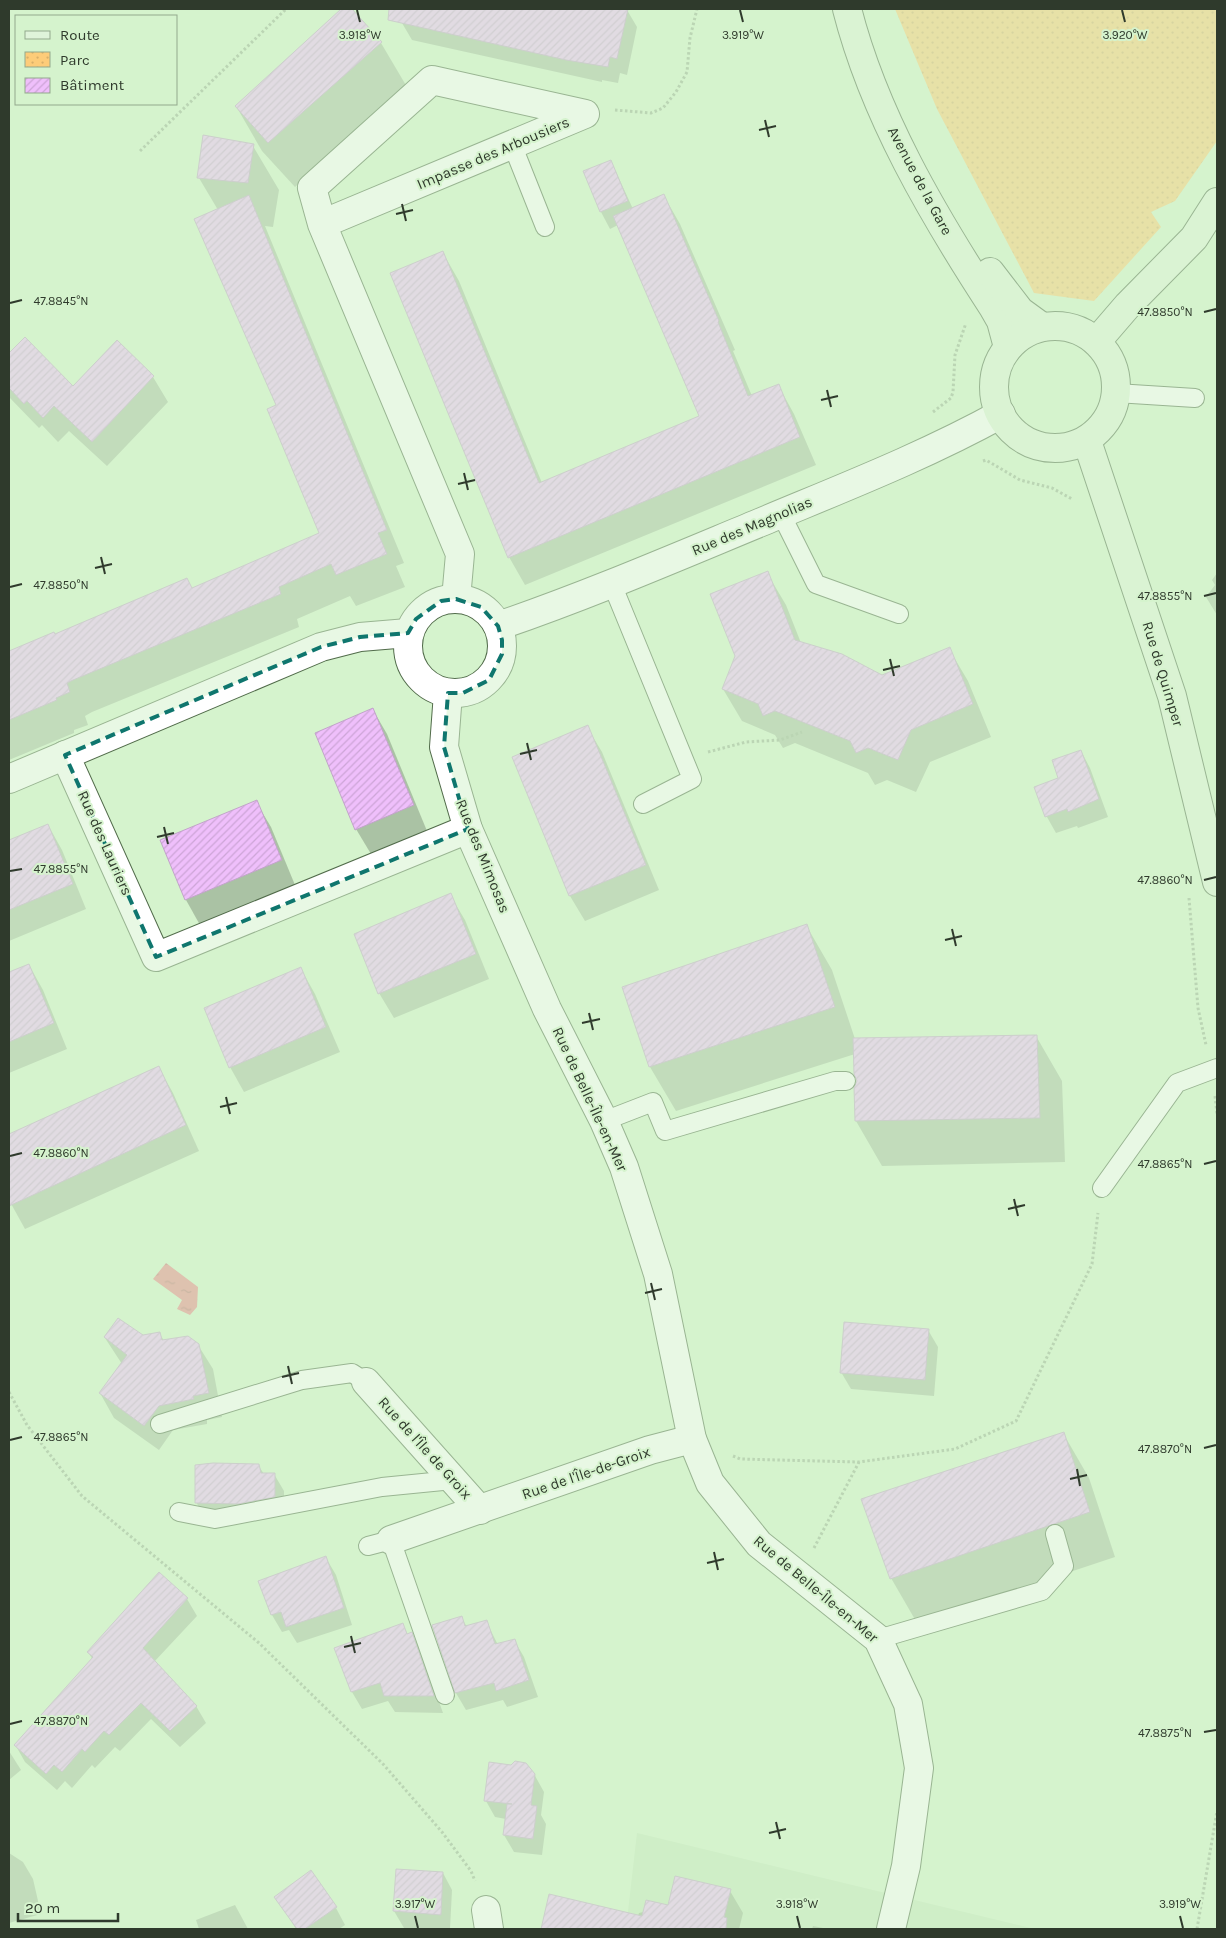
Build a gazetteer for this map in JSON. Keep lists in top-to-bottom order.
{
  "streets": {
    "main road": ["Avenue de la Gare", "Rue de Quimper"],
    "street": [
      "Impasse des Arbousiers",
      "Rue des Magnolias",
      "Rue des Lauriers",
      "Rue des Mimosas",
      "Rue de Belle-Île-en-Mer",
      "Rue de l'Île de Groix",
      "Rue de l'Île-de-Groix"
    ]
  },
  "crossings": [
    ["Impasse des Arbousiers", "Rue des Magnolias"],
    ["Impasse des Arbousiers", "Rue des Mimosas"],
    ["Avenue de la Gare", "Rue des Magnolias"],
    ["Avenue de la Gare", "Rue de Quimper"],
    ["Rue des Magnolias", "Rue de Quimper"],
    ["Rue des Magnolias", "Rue des Mimosas"],
    ["Rue des Lauriers", "Rue des Mimosas"],
    ["Rue des Mimosas", "Rue de Belle-Île-en-Mer"],
    ["Rue de Belle-Île-en-Mer", "Rue de l'Île-de-Groix"],
    ["Rue de l'Île de Groix", "Rue de l'Île-de-Groix"]
  ],
  "legend": ["Route", "Parc", "Bâtiment"],
  "scale_bar": "20 m",
  "coordinates": [
    "3.918°W",
    "3.919°W",
    "3.920°W",
    "47.8845°N",
    "47.8850°N",
    "47.8855°N",
    "47.8860°N",
    "47.8865°N",
    "47.8870°N",
    "47.8875°N",
    "3.917°W"
  ]
}
